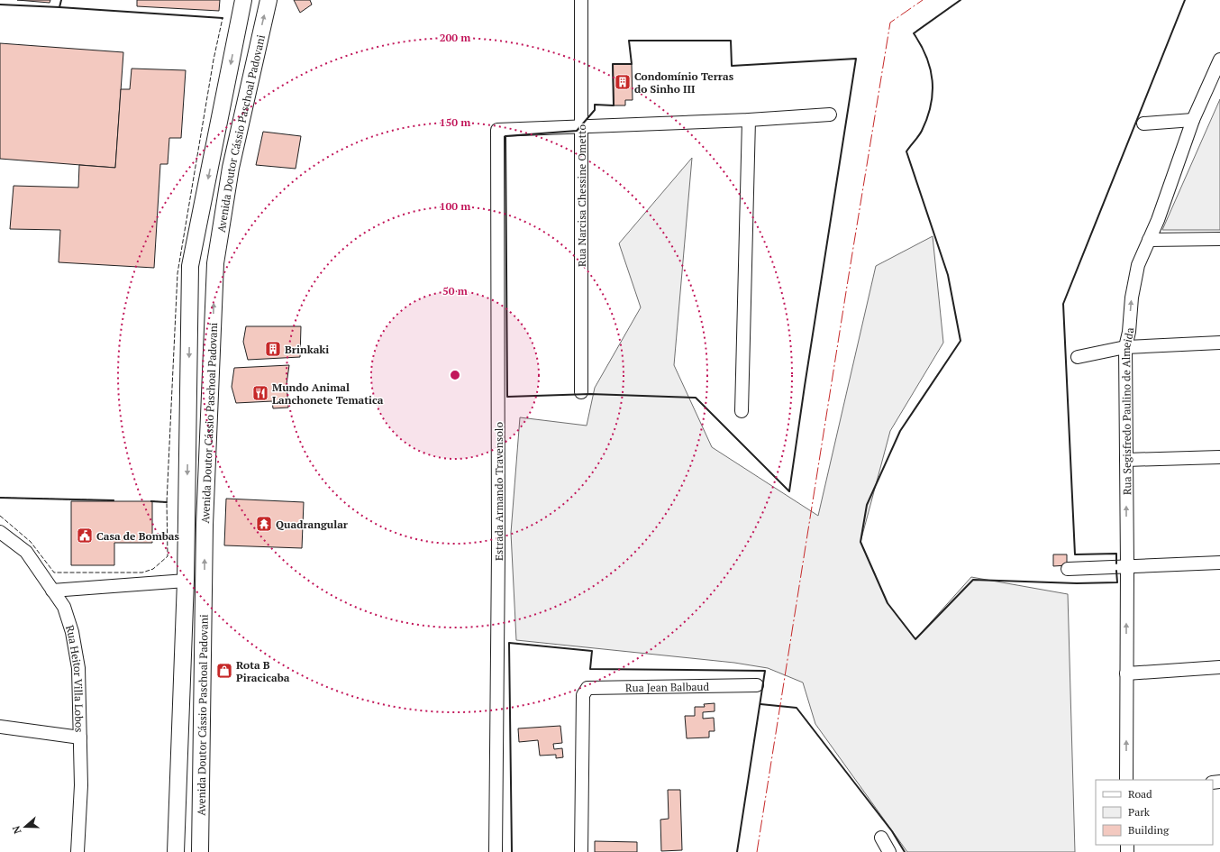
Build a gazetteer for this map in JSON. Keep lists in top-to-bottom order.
{
  "streets": {
    "main road": ["Avenida Doutor Cássio Paschoal Padovani"],
    "street": [
      "Rua Narcisa Chessine Ometto",
      "Rua Segisfredo Paulino de Almeida",
      "Estrada Armando Travensolo",
      "Rua Heitor Villa Lobos",
      "Rua Jean Balbaud"
    ]
  },
  "crossings": [
    ["Rua Narcisa Chessine Ometto", "Estrada Armando Travensolo"]
  ],
  "one_way": ["Rua Segisfredo Paulino de Almeida"],
  "places": {
    "building": ["Condomínio Terras do Sinho III", "Brinkaki"],
    "restaurant": ["Mundo Animal Lanchonete Tematica"],
    "temple": ["Quadrangular"],
    "public building": ["Casa de Bombas"],
    "shop": ["Rota B Piracicaba"]
  },
  "legend": ["Road", "Park", "Building"],
  "north": "left",
  "rings": [
    "200 m",
    "150 m",
    "100 m",
    "50 m"
  ]
}
